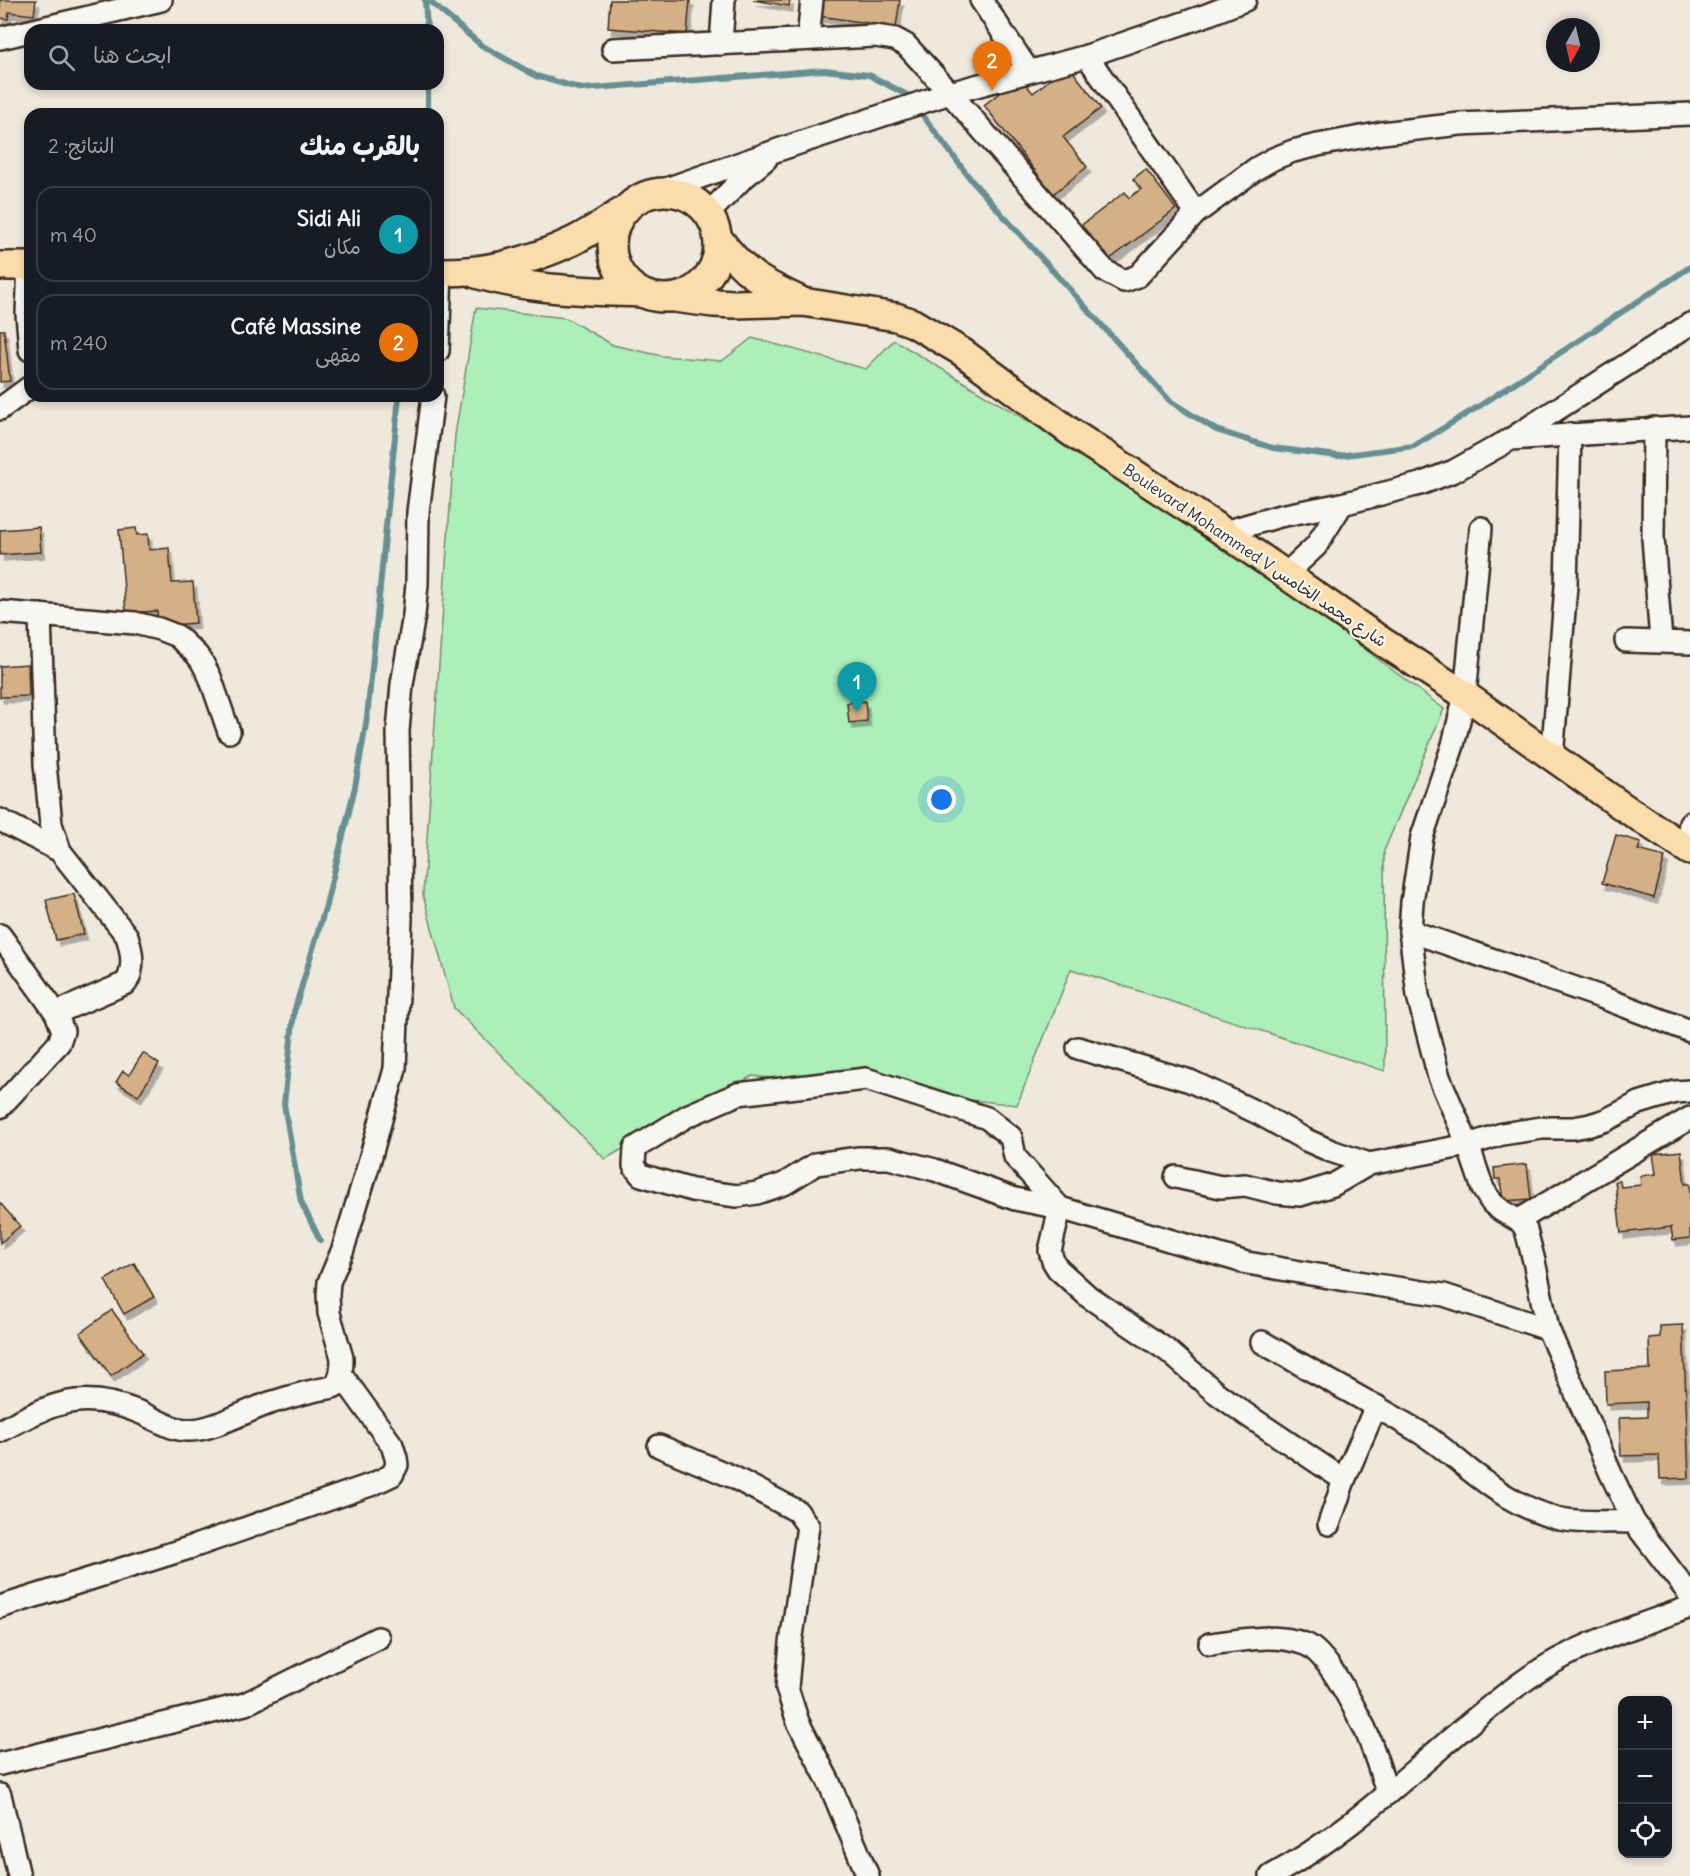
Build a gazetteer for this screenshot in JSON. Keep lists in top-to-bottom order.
{
  "streets": {
    "main road": ["Boulevard Mohammed V شارع محمد الخامس"]
  },
  "north": "bottom",
  "page": {
    "search": "ابحث هنا",
    "pins": ["2", "1"],
    "heading": ["بالقرب منك", "النتائج: 2"],
    "list": [
      {
        "mark": "1",
        "name": "Sidi Ali",
        "note": "مكان",
        "value": "40 m"
      },
      {
        "mark": "2",
        "name": "Café Massine",
        "note": "مقهى",
        "value": "240 m"
      }
    ],
    "map_buttons": ["+", "−"]
  }
}
